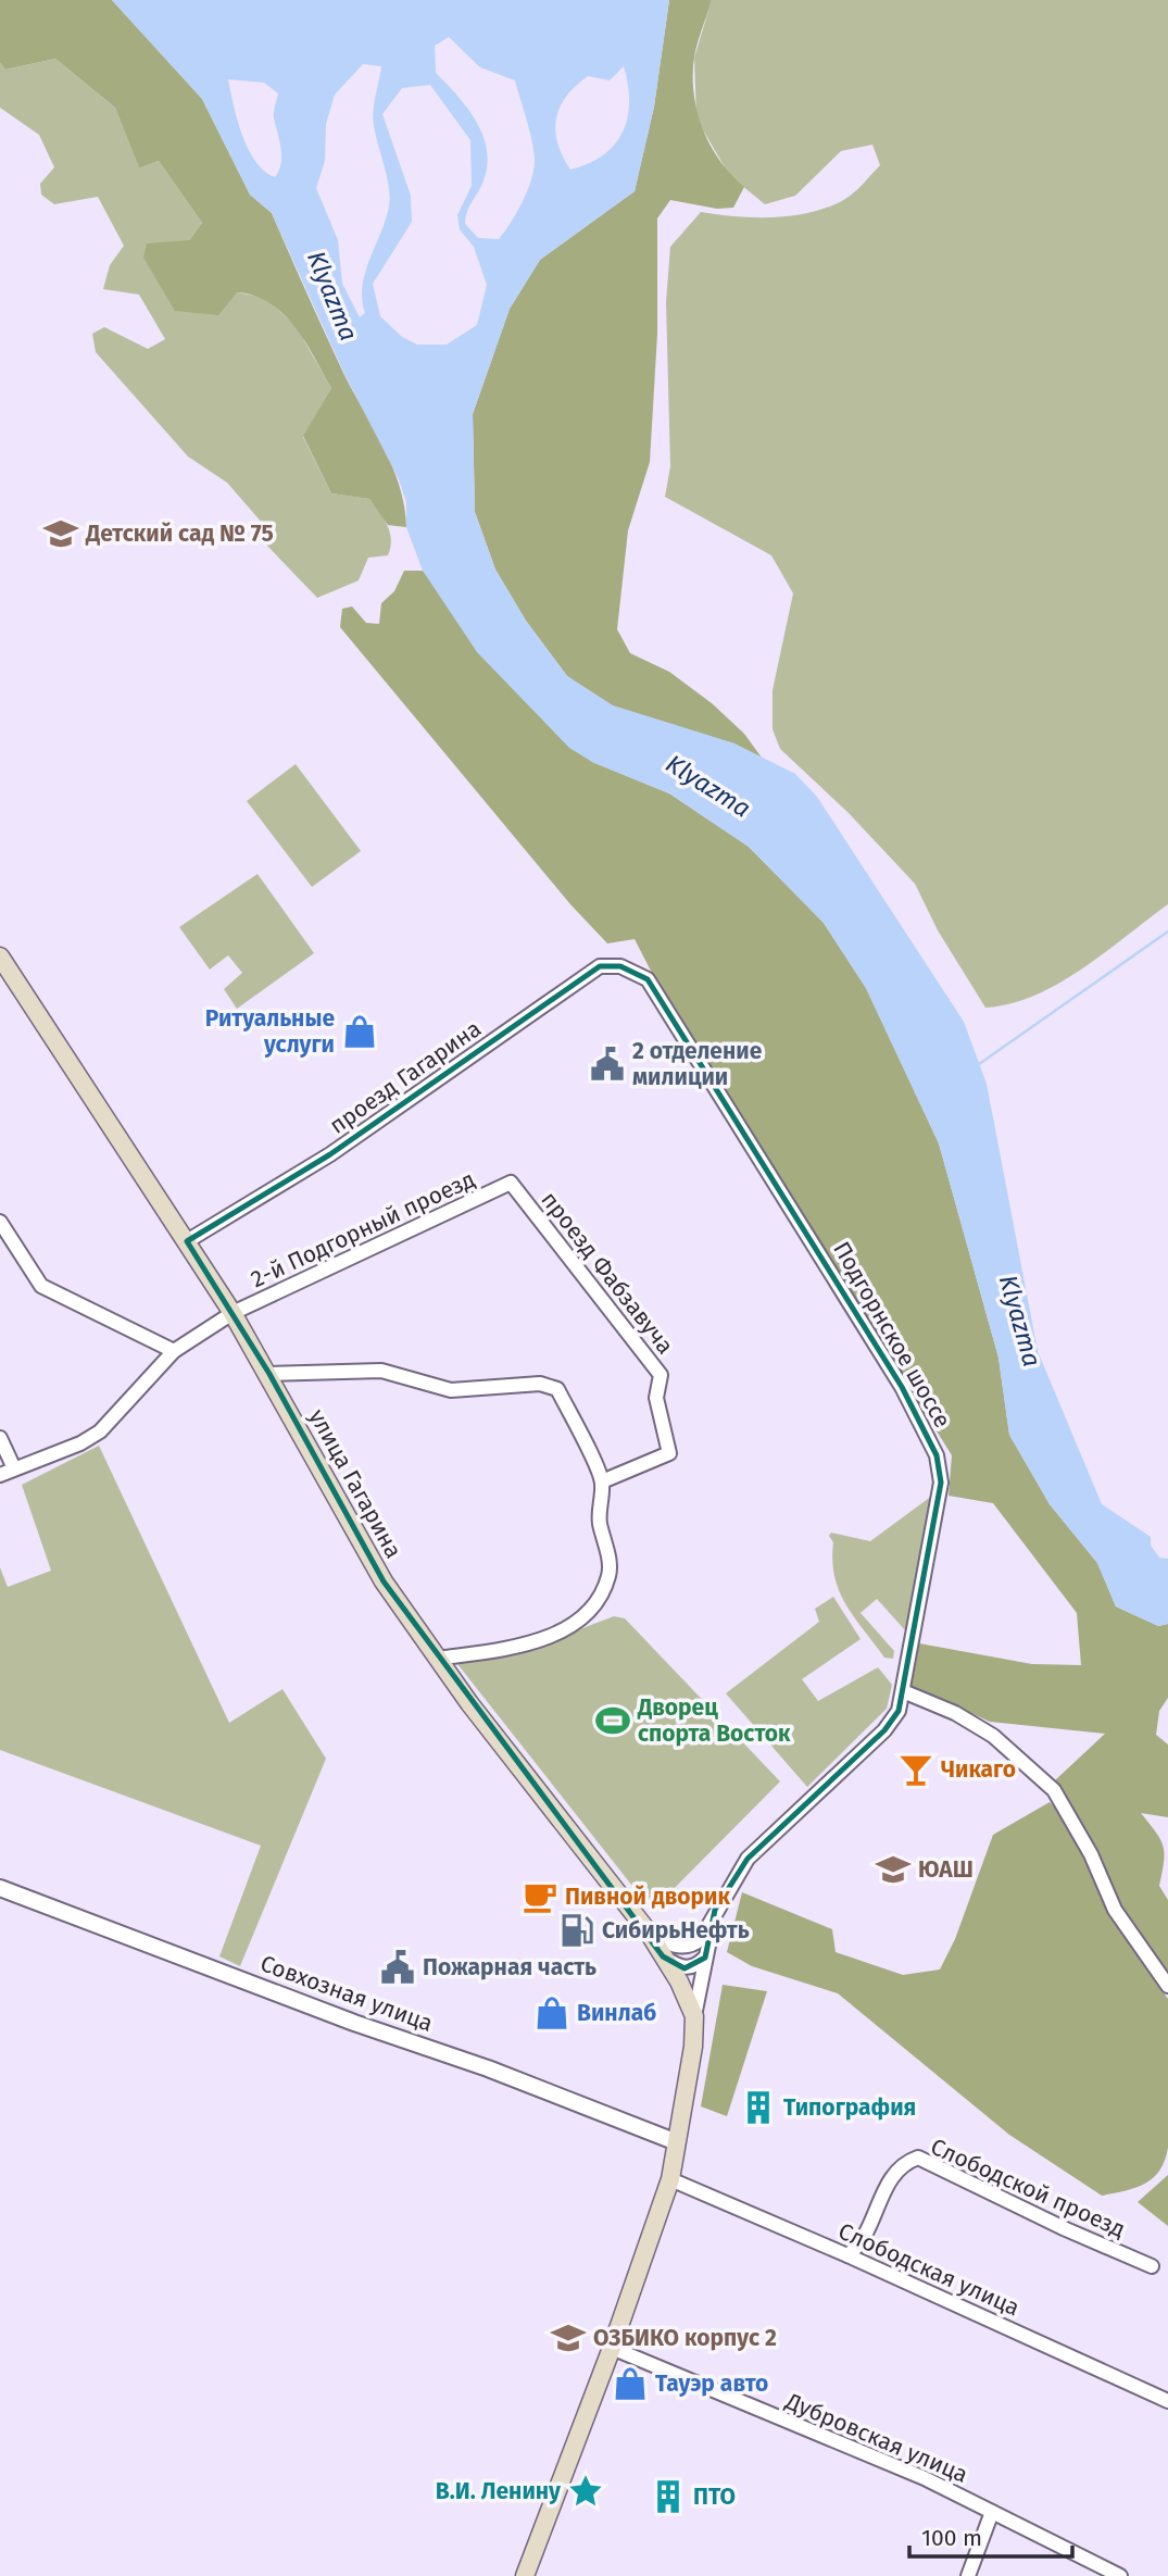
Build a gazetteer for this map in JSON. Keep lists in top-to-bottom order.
{
  "streets": {
    "main road": ["улица Гагарина"],
    "street": [
      "проезд Гагарина",
      "2-й Подгорный проезд",
      "проезд Фабзавуча",
      "Подгорнское шоссе",
      "Совхозная улица",
      "Слободской проезд",
      "Слободская улица",
      "Дубровская улица"
    ]
  },
  "crossings": [
    ["проезд Гагарина", "Подгорнское шоссе"],
    ["проезд Гагарина", "улица Гагарина"],
    ["2-й Подгорный проезд", "проезд Фабзавуча"],
    ["2-й Подгорный проезд", "улица Гагарина"],
    ["Подгорнское шоссе", "улица Гагарина"],
    ["Слободской проезд", "Слободская улица"]
  ],
  "water": ["Klyazma"],
  "places": {
    "school or university": ["Детский сад № 75", "ЮАШ", "ОЗБИКО корпус 2"],
    "shop": ["Ритуальные услуги", "Винлаб", "Тауэр авто"],
    "public building": ["2 отделение милиции", "Пожарная часть"],
    "sports": ["Дворец спорта Восток"],
    "bar": ["Чикаго"],
    "cafe": ["Пивной дворик"],
    "fuel station": ["СибирьНефть"],
    "building": ["Типография", "ПТО"],
    "place": ["В.И. Ленину"]
  },
  "scale_bar": "100 m"
}
